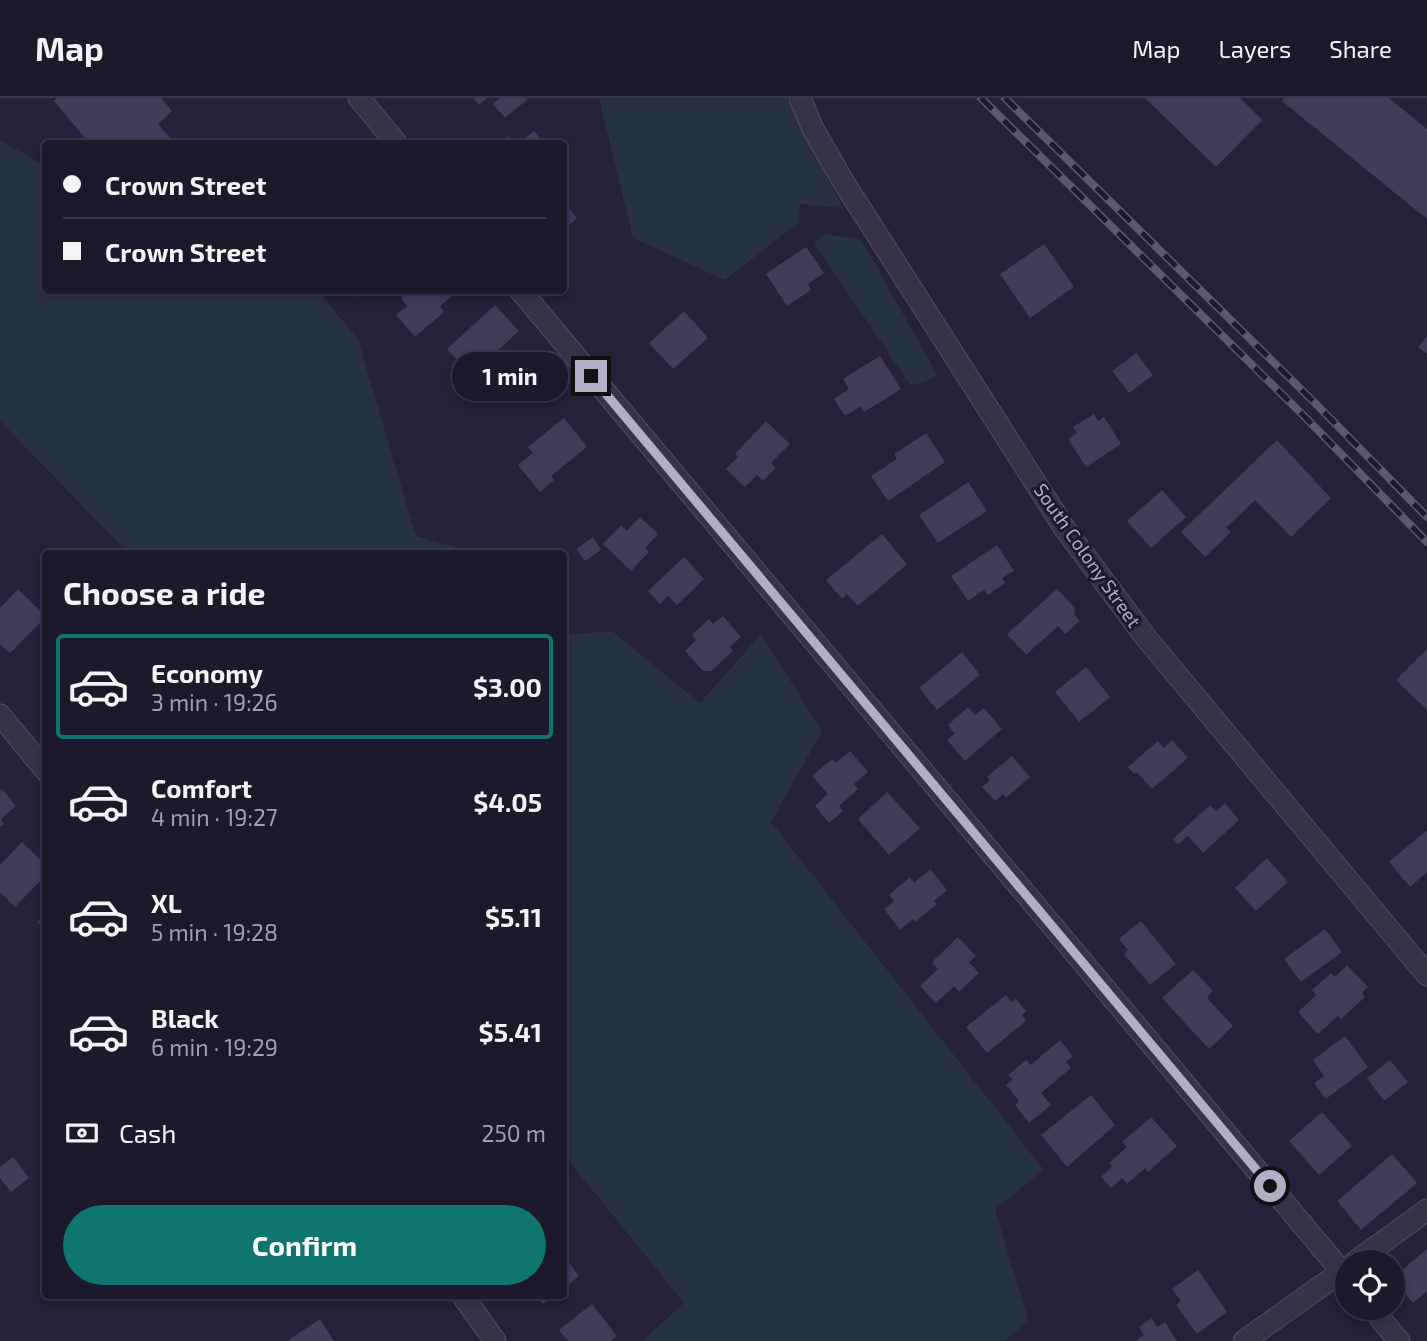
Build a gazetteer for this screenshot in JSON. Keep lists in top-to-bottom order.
{
  "streets": {
    "street": ["South Colony Street"]
  },
  "page": {
    "header": "Map",
    "nav": ["Map", "Layers", "Share"],
    "banner": ["Crown Street", "Crown Street"],
    "bubble": "1 min",
    "heading": "Choose a ride",
    "list": [
      {
        "name": "Economy",
        "note": "3 min · 19:26",
        "value": "$3.00"
      },
      {
        "name": "Comfort",
        "note": "4 min · 19:27",
        "value": "$4.05"
      },
      {
        "name": "XL",
        "note": "5 min · 19:28",
        "value": "$5.11"
      },
      {
        "name": "Black",
        "note": "6 min · 19:29",
        "value": "$5.41"
      }
    ],
    "pay": ["Cash", "250 m"],
    "buttons": "Confirm"
  }
}
